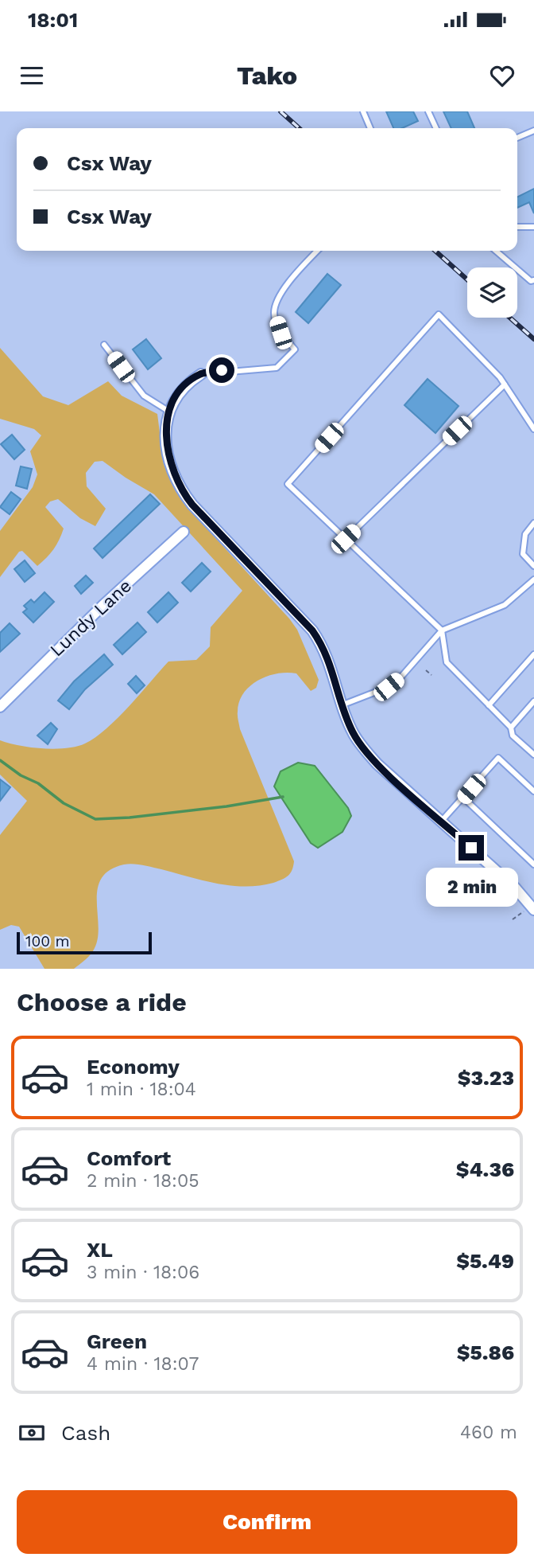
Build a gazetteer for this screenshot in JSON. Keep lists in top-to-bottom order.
{
  "streets": {
    "street": ["Lundy Lane"]
  },
  "scale_bar": "100 m",
  "page": {
    "status": "18:01",
    "header": "Tako",
    "banner": ["Csx Way", "Csx Way"],
    "bubble": "2 min",
    "scale": "100 m",
    "heading": "Choose a ride",
    "list": [
      {
        "name": "Economy",
        "note": "1 min · 18:04",
        "value": "$3.23"
      },
      {
        "name": "Comfort",
        "note": "2 min · 18:05",
        "value": "$4.36"
      },
      {
        "name": "XL",
        "note": "3 min · 18:06",
        "value": "$5.49"
      },
      {
        "name": "Green",
        "note": "4 min · 18:07",
        "value": "$5.86"
      }
    ],
    "pay": ["Cash", "460 m"],
    "buttons": "Confirm"
  }
}
